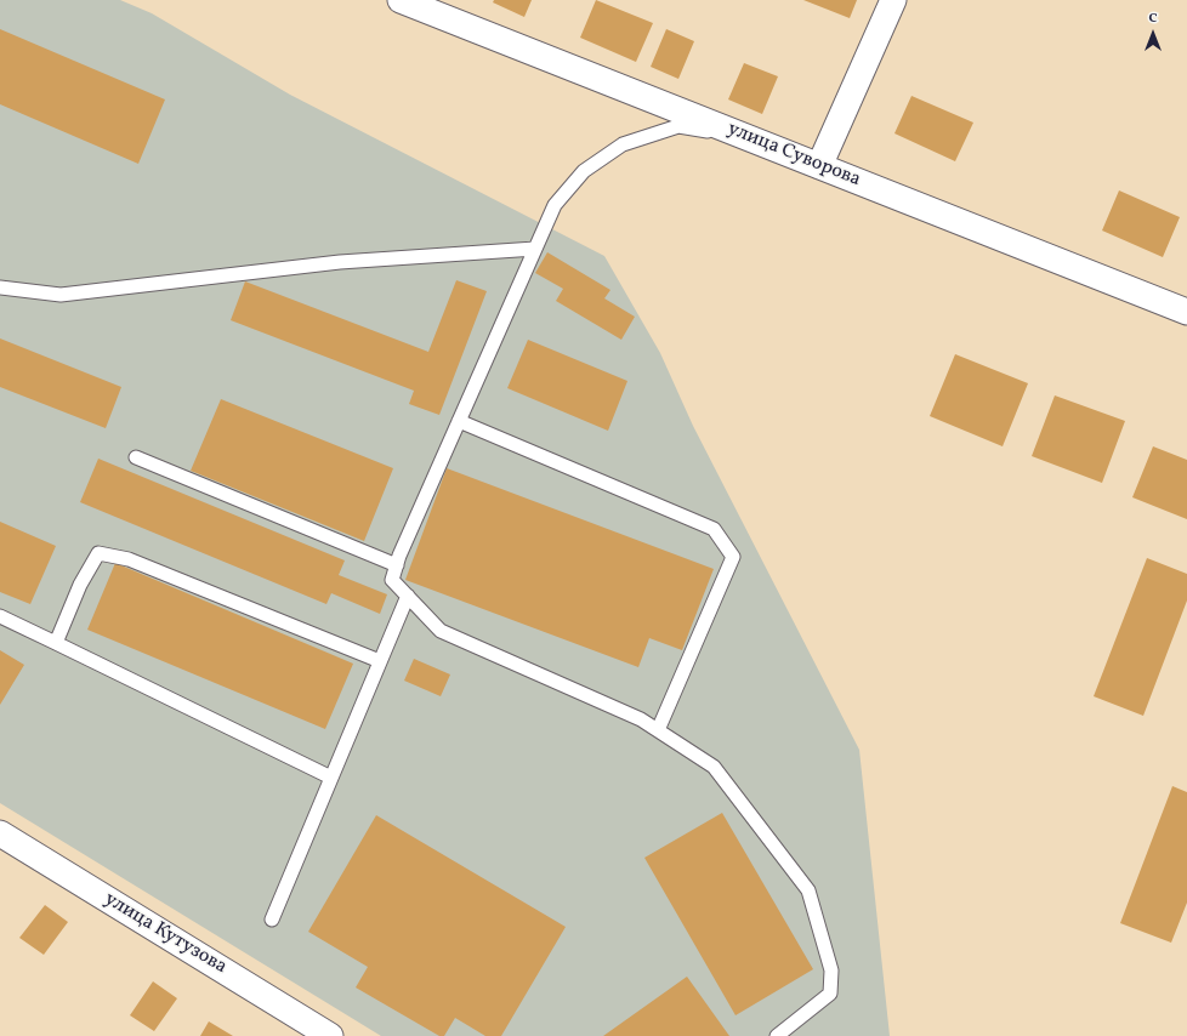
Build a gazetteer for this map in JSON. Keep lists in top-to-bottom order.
{
  "streets": {
    "street": ["улица Суворова", "улица Кутузова"]
  },
  "north": "top"
}
